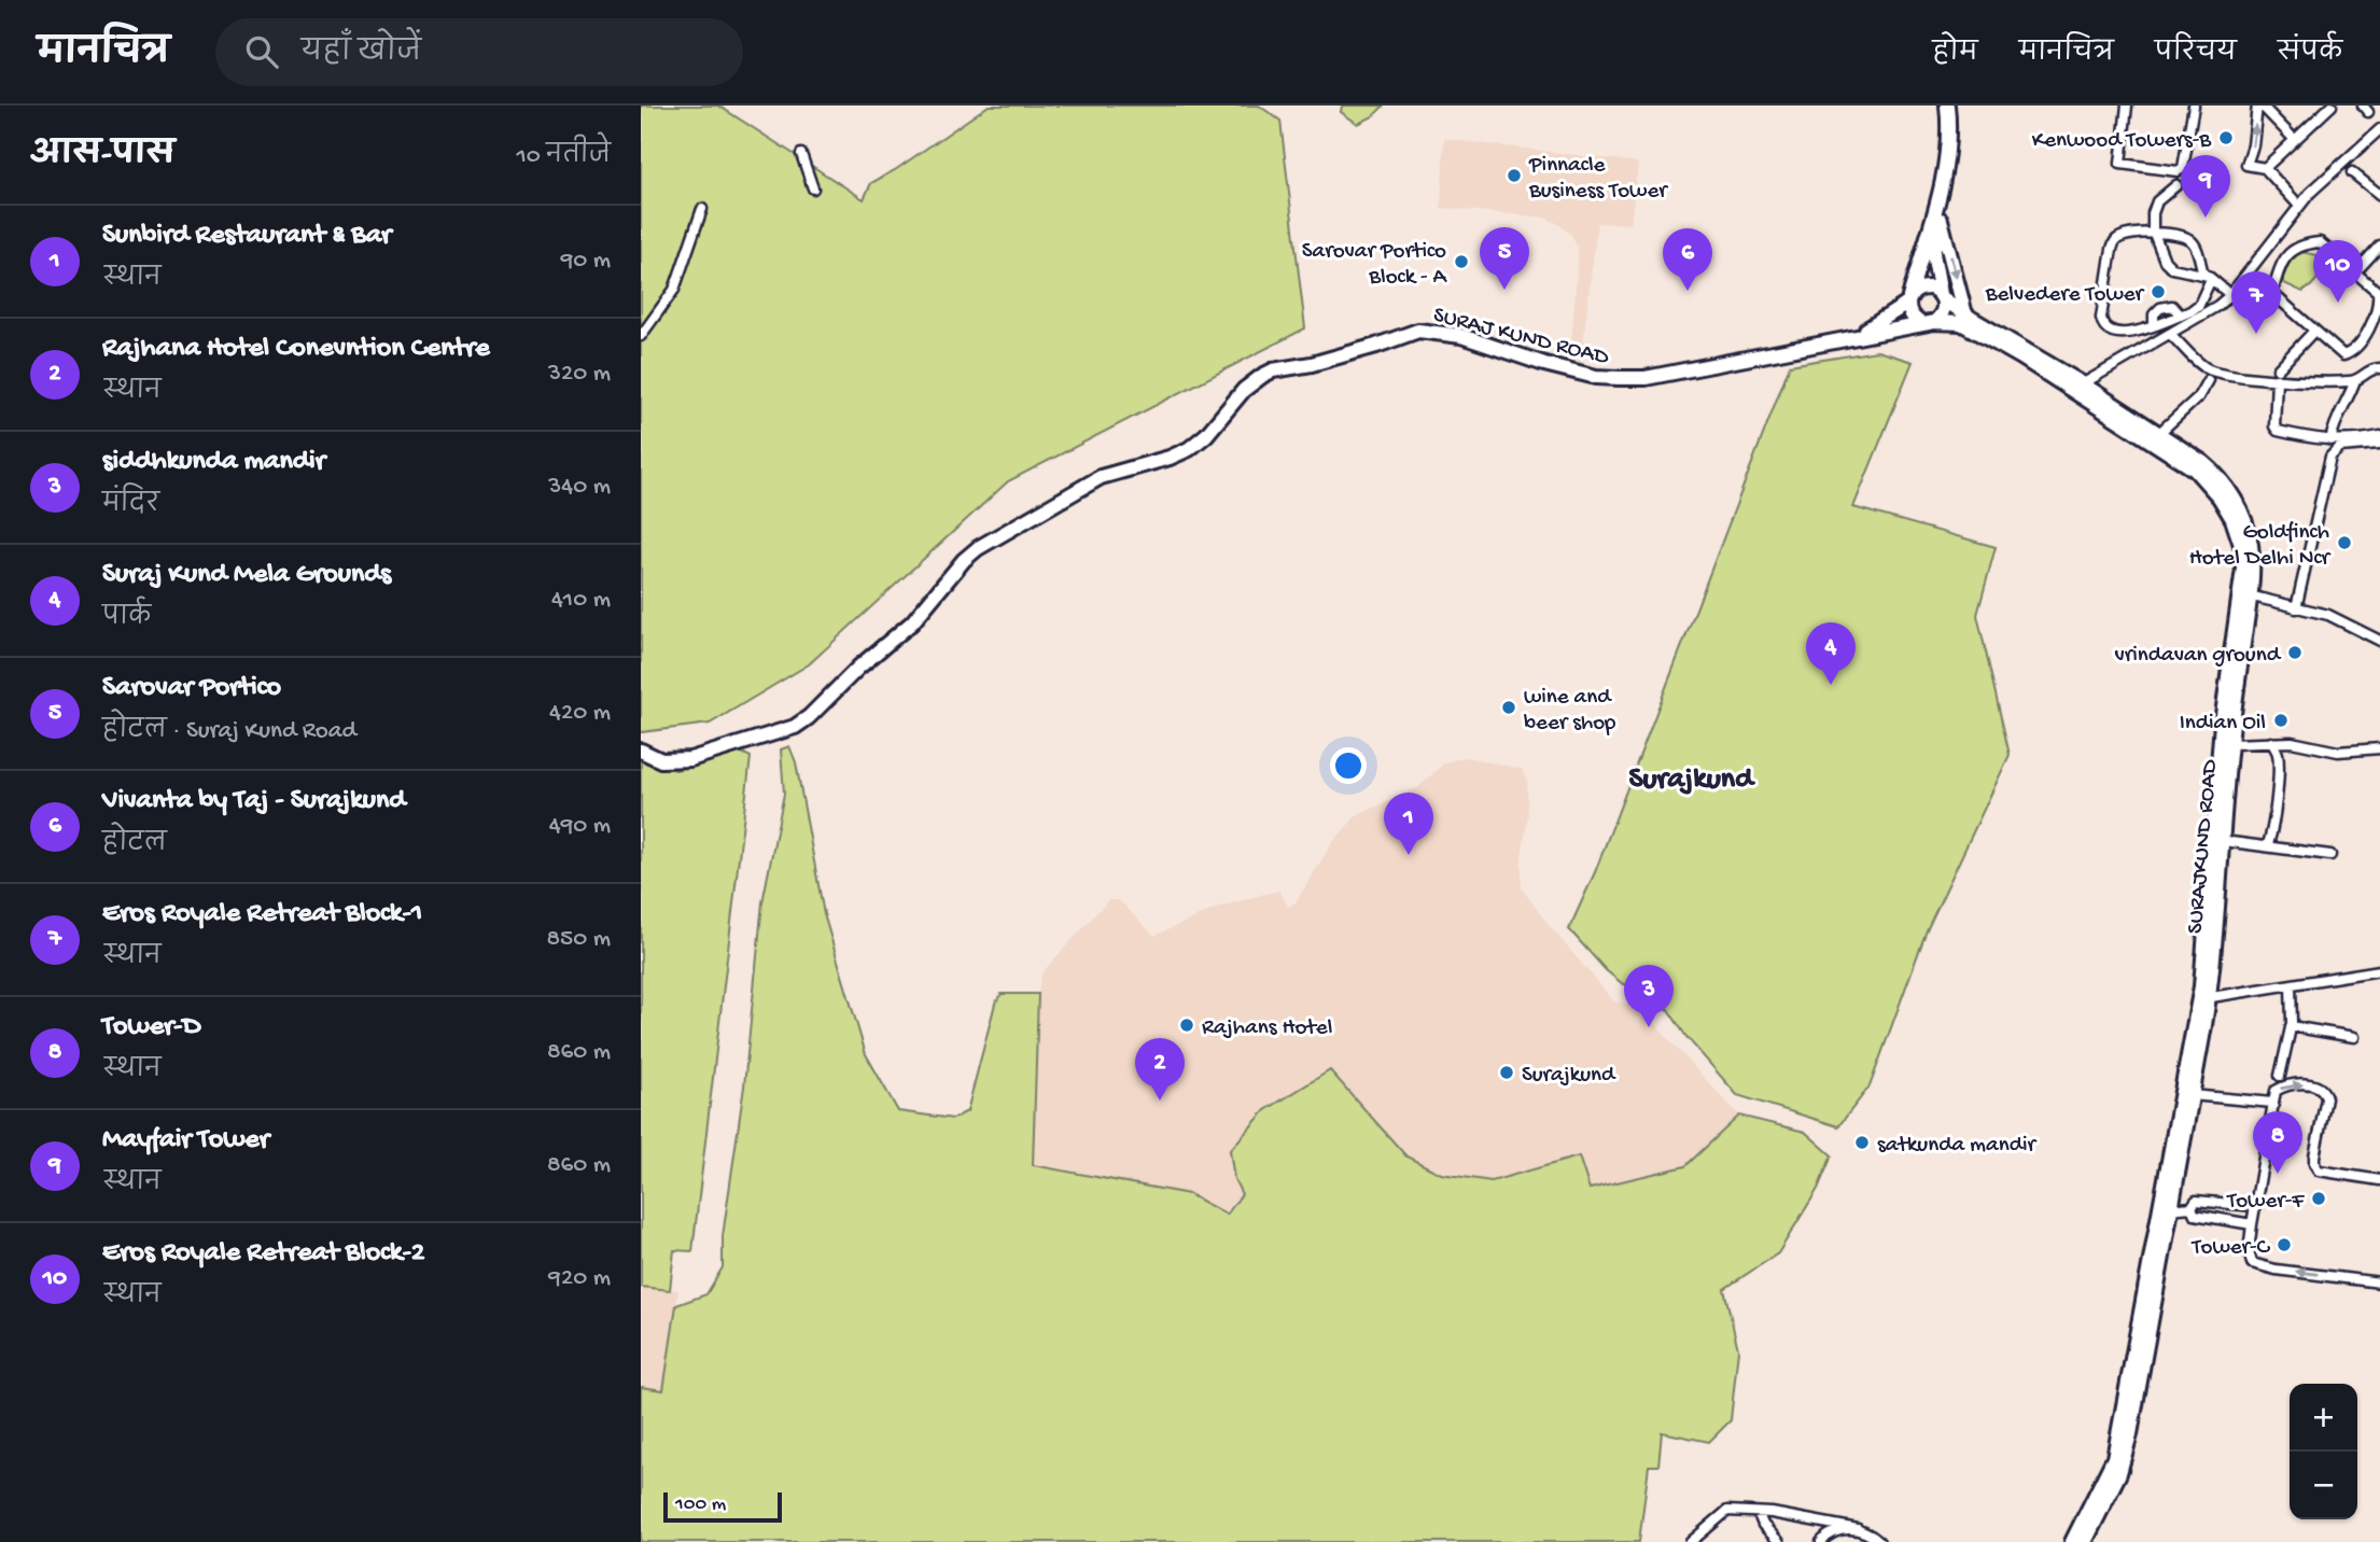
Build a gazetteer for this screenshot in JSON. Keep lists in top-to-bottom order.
{
  "streets": {
    "main road": ["SURAJ KUND ROAD", "SURAJKUND ROAD"]
  },
  "crossings": [
    ["SURAJ KUND ROAD", "SURAJKUND ROAD"]
  ],
  "districts": ["Surajkund"],
  "places": [
    "Kenwood Towers-B",
    "Pinnacle Business Tower",
    "Sarovar Portico Block - A",
    "Belvedere Tower",
    "Goldfinch Hotel Delhi Ncr",
    "vrindavan ground",
    "wine and beer shop",
    "Indian Oil",
    "Rajhans Hotel",
    "Surajkund",
    "satkunda mandir",
    "Tower-F",
    "Tower-C"
  ],
  "scale_bar": "100 m",
  "page": {
    "header": "मानचित्र",
    "search": "यहाँ खोजें",
    "nav": [
      "होम",
      "मानचित्र",
      "परिचय",
      "संपर्क"
    ],
    "heading": ["आस-पास", "10 नतीजे"],
    "pins": [
      "9",
      "5",
      "6",
      "10",
      "7",
      "4",
      "1",
      "3",
      "2",
      "8"
    ],
    "list": [
      {
        "mark": "1",
        "name": "Sunbird Restaurant & Bar",
        "note": "स्थान",
        "value": "90 m"
      },
      {
        "mark": "2",
        "name": "Rajhana Hotel Conevntion Centre",
        "note": "स्थान",
        "value": "320 m"
      },
      {
        "mark": "3",
        "name": "siddhkunda mandir",
        "note": "मंदिर",
        "value": "340 m"
      },
      {
        "mark": "4",
        "name": "Suraj Kund Mela Grounds",
        "note": "पार्क",
        "value": "410 m"
      },
      {
        "mark": "5",
        "name": "Sarovar Portico",
        "note": "होटल · Suraj Kund Road",
        "value": "420 m"
      },
      {
        "mark": "6",
        "name": "Vivanta by Taj - Surajkund",
        "note": "होटल",
        "value": "490 m"
      },
      {
        "mark": "7",
        "name": "Eros Royale Retreat Block-1",
        "note": "स्थान",
        "value": "850 m"
      },
      {
        "mark": "8",
        "name": "Tower-D",
        "note": "स्थान",
        "value": "860 m"
      },
      {
        "mark": "9",
        "name": "Mayfair Tower",
        "note": "स्थान",
        "value": "860 m"
      },
      {
        "mark": "10",
        "name": "Eros Royale Retreat Block-2",
        "note": "स्थान",
        "value": "920 m"
      }
    ],
    "map_buttons": ["+", "−"],
    "scale": "100 m"
  }
}
